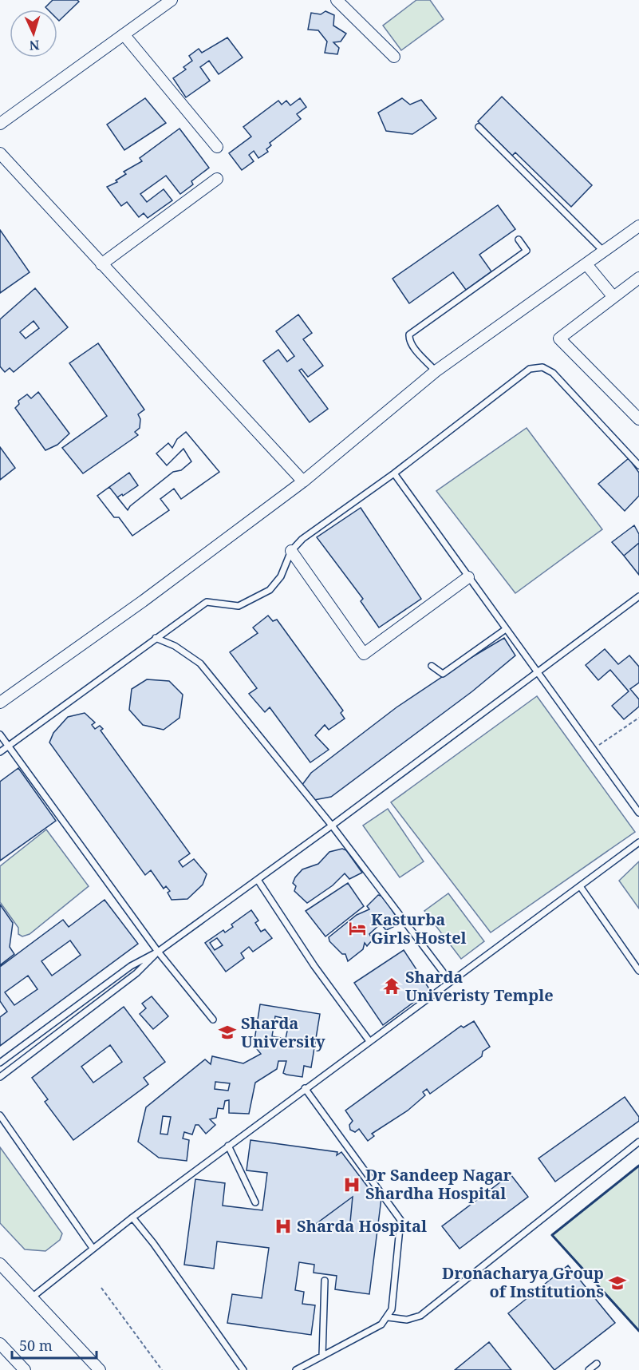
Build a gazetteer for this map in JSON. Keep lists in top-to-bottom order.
{
  "places": {
    "hotel": ["Kasturba Girls Hostel"],
    "temple": ["Sharda Univeristy Temple"],
    "school or university": ["Sharda University", "Dronacharya Group of Institutions"],
    "hospital": ["Dr Sandeep Nagar Shardha Hospital", "Sharda Hospital"]
  },
  "scale_bar": "50 m",
  "north": "bottom"
}
